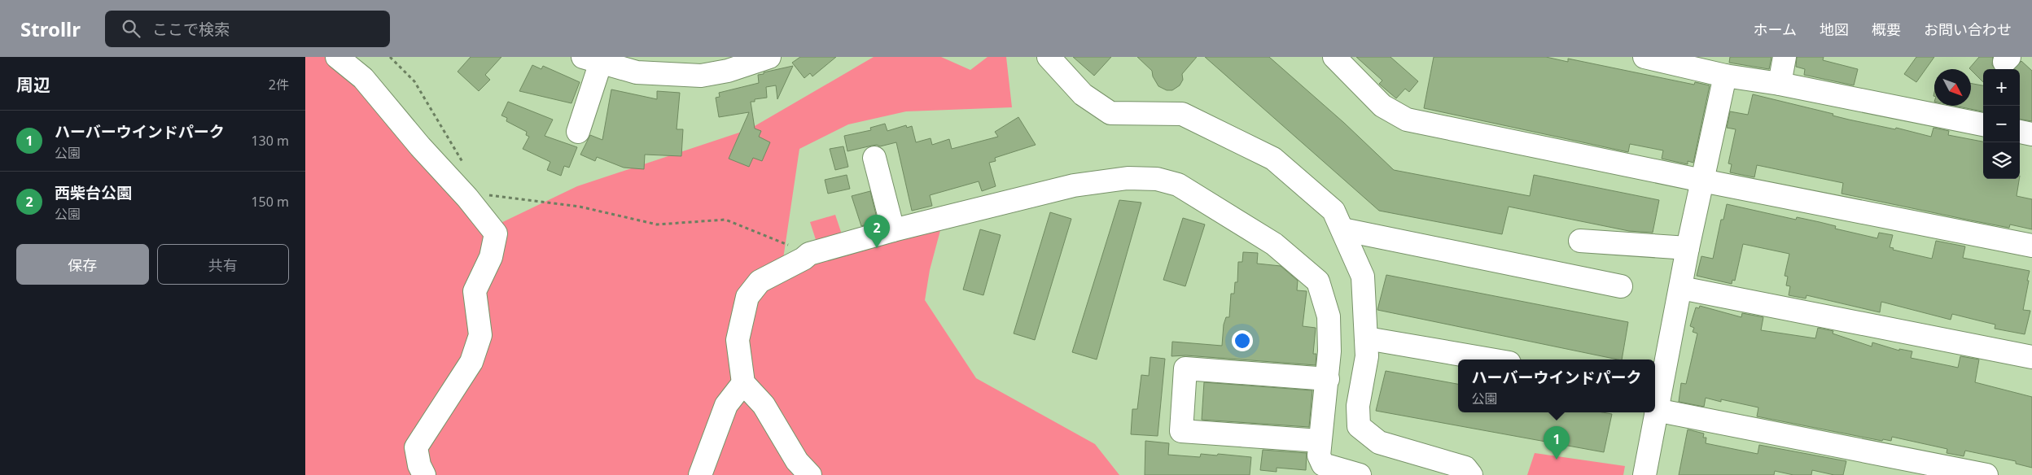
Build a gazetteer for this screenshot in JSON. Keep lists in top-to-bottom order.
{
  "north": "bottom right",
  "page": {
    "header": "Strollr",
    "search": "ここで検索",
    "nav": [
      "ホーム",
      "地図",
      "概要",
      "お問い合わせ"
    ],
    "heading": ["周辺", "2件"],
    "map_buttons": ["+", "−"],
    "list": [
      {
        "mark": "1",
        "name": "ハーバーウインドパーク",
        "note": "公園",
        "value": "130 m"
      },
      {
        "mark": "2",
        "name": "西柴台公園",
        "note": "公園",
        "value": "150 m"
      }
    ],
    "pins": ["2", "1"],
    "buttons": ["保存", "共有"],
    "popup": ["ハーバーウインドパーク", "公園"]
  }
}
